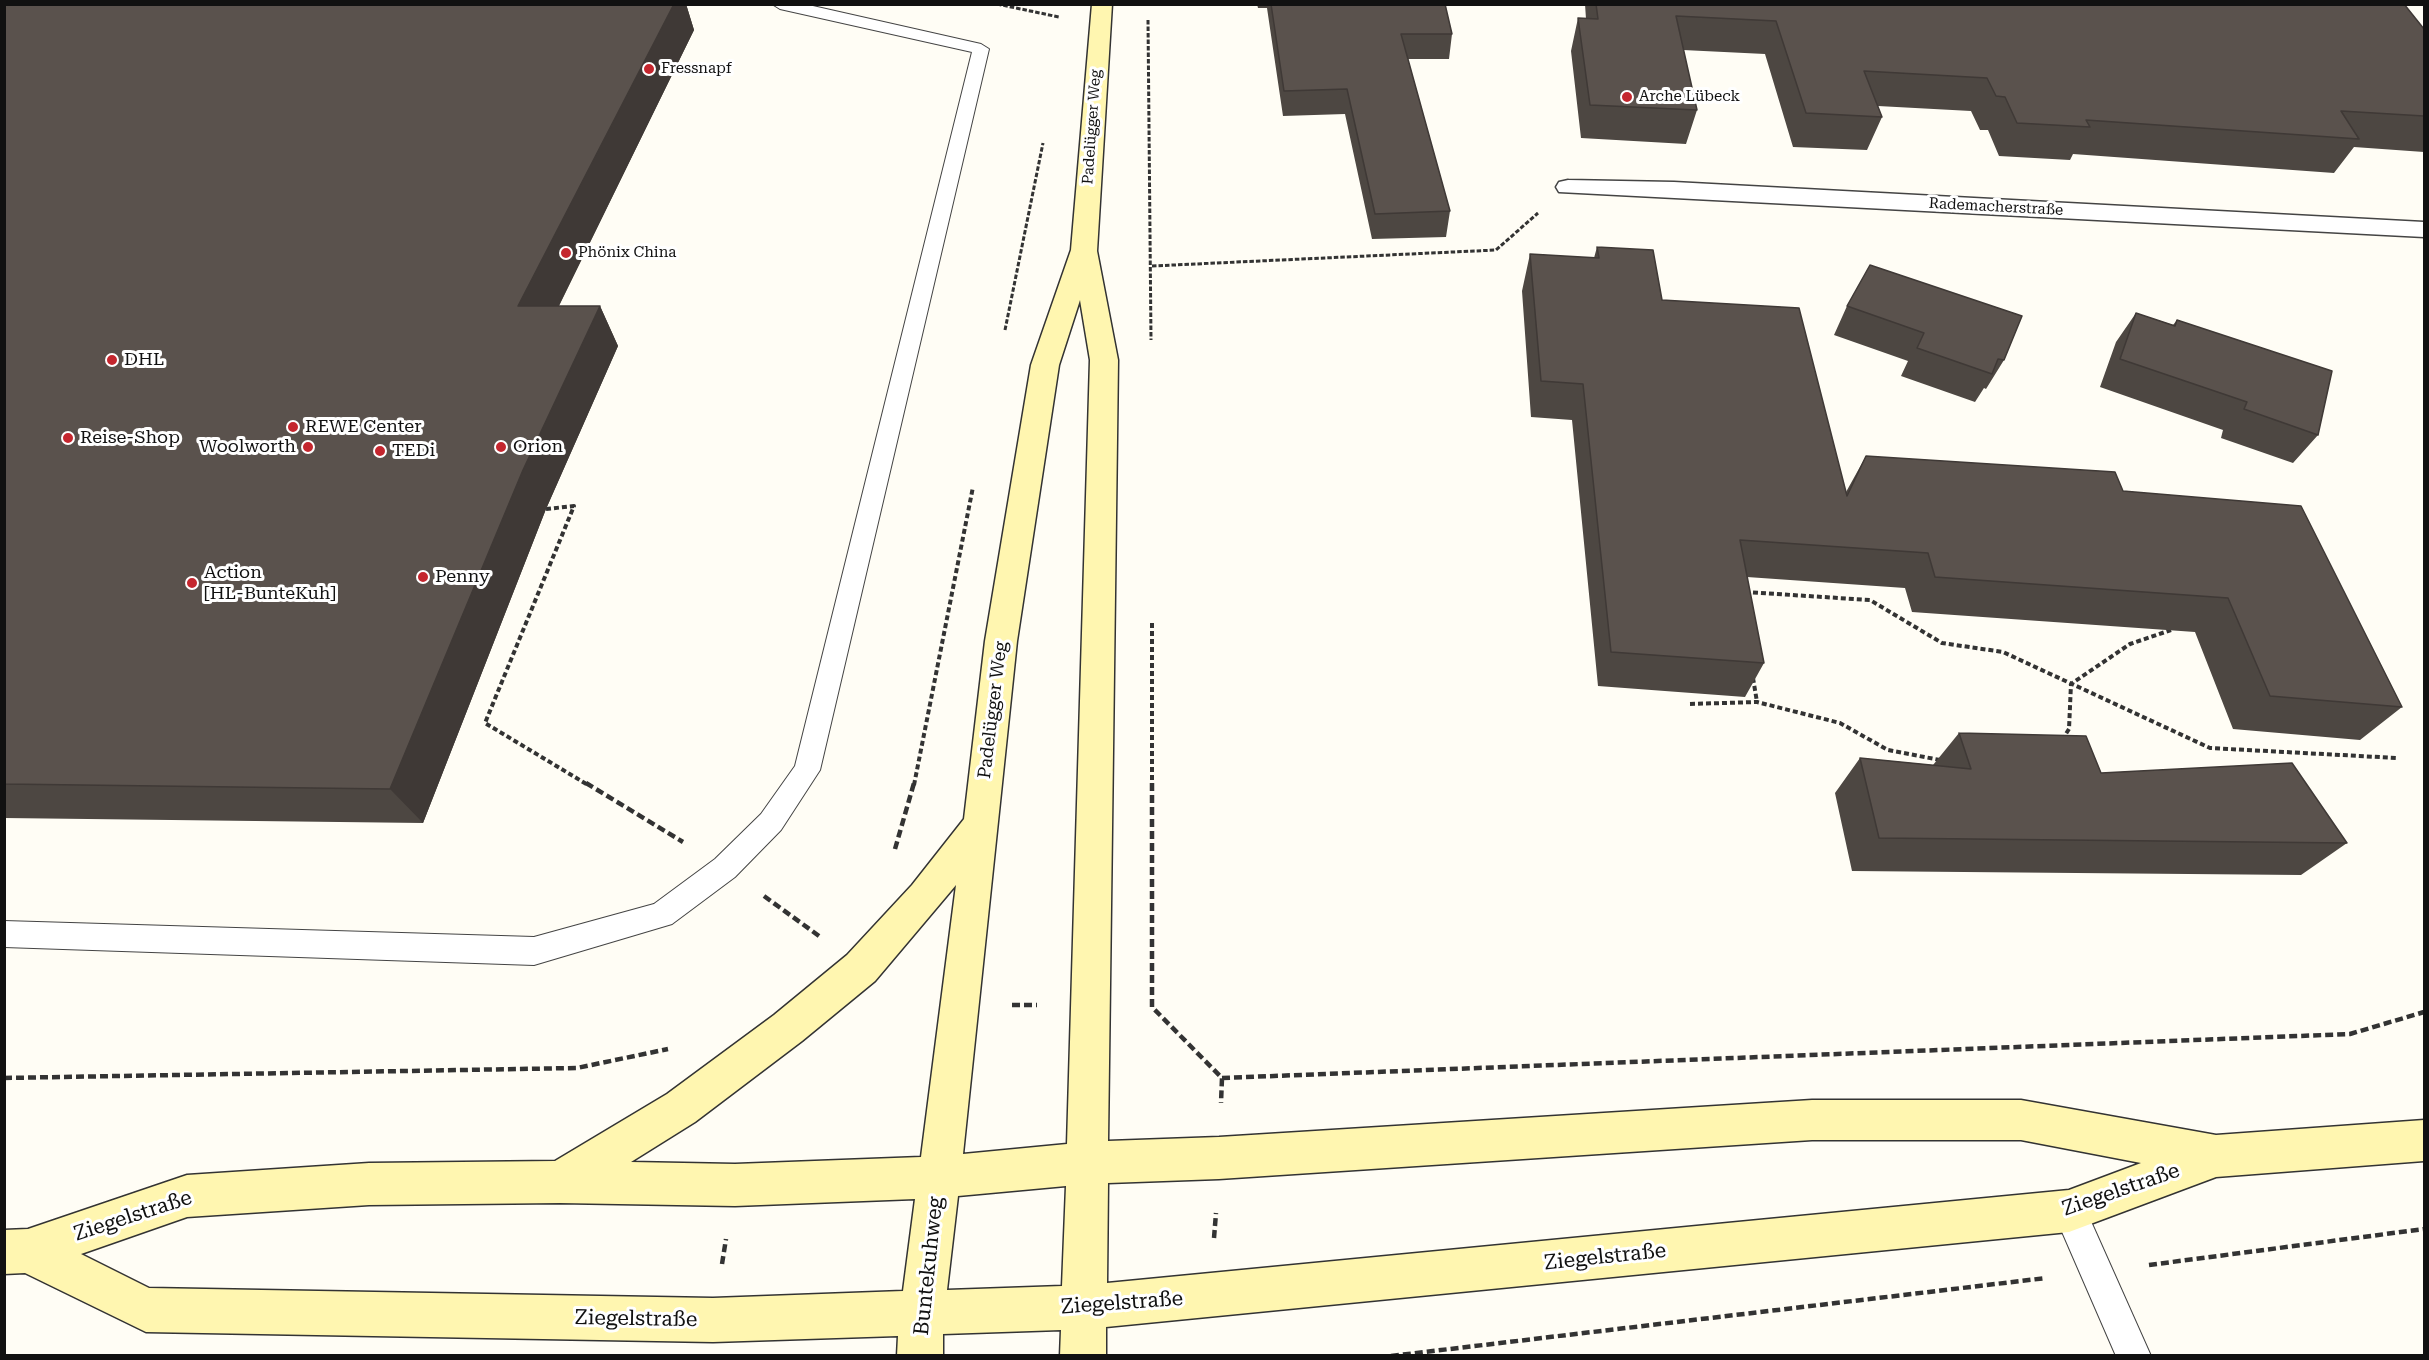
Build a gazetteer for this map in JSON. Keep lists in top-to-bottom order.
{
  "streets": {
    "main road": ["Padelügger Weg", "Ziegelstraße", "Buntekuhweg"],
    "street": ["Rademacherstraße"]
  },
  "crossings": [
    ["Padelügger Weg", "Ziegelstraße"],
    ["Padelügger Weg", "Buntekuhweg"],
    ["Ziegelstraße", "Buntekuhweg"]
  ],
  "places": [
    "Fressnapf",
    "Arche Lübeck",
    "Phönix China",
    "DHL",
    "REWE Center",
    "Reise-Shop",
    "Woolworth",
    "Orion",
    "TEDi",
    "Penny",
    "Action [HL-BunteKuh]"
  ]
}
